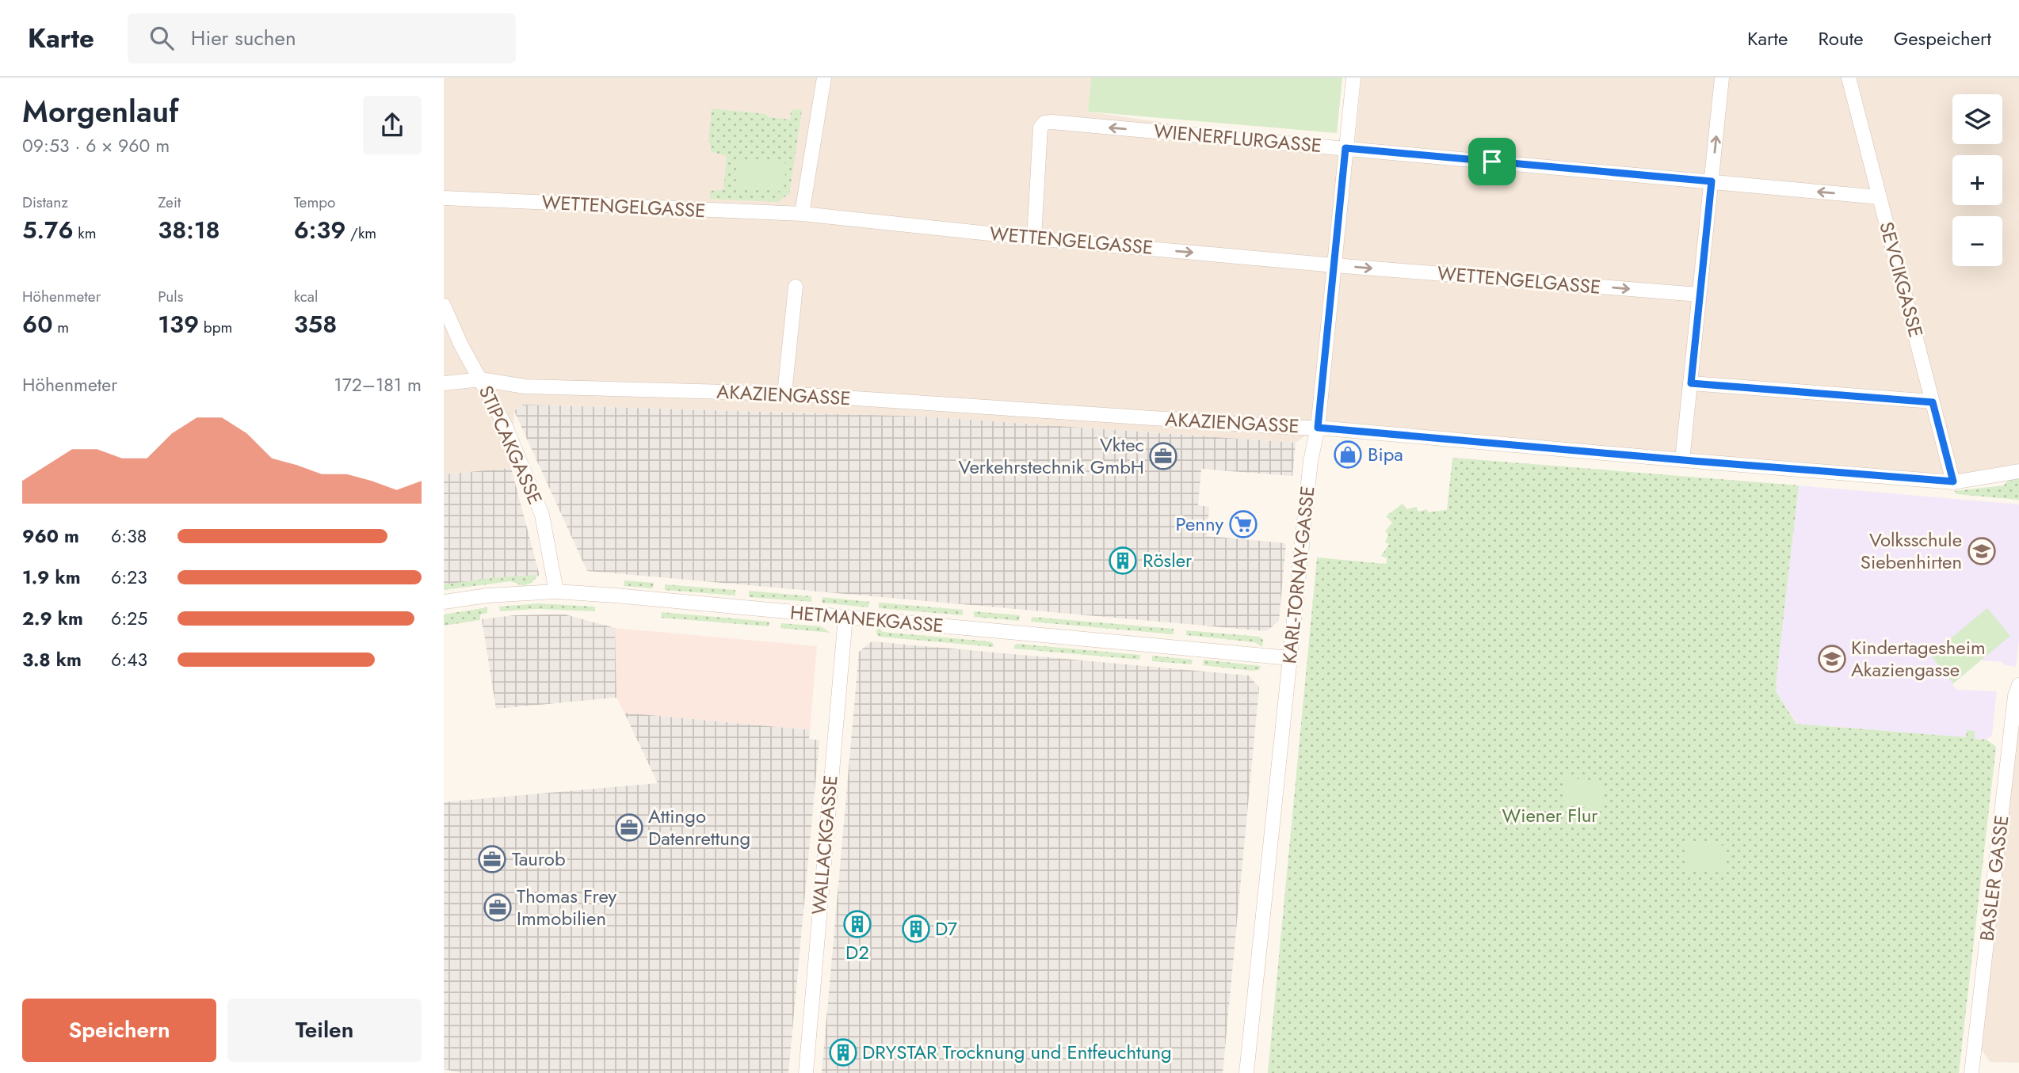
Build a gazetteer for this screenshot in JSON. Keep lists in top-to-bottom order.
{
  "streets": {
    "street": [
      "WIENERFLURGASSE",
      "WETTENGELGASSE",
      "SEVCIKGASSE",
      "AKAZIENGASSE",
      "STIPCAKGASSE",
      "KARL-TORNAY-GASSE",
      "HETMANEKGASSE",
      "WALLACKGASSE",
      "BASLER GASSE"
    ]
  },
  "crossings": [
    ["WIENERFLURGASSE", "WETTENGELGASSE"],
    ["WIENERFLURGASSE", "SEVCIKGASSE"],
    ["WIENERFLURGASSE", "KARL-TORNAY-GASSE"],
    ["WETTENGELGASSE", "KARL-TORNAY-GASSE"],
    ["SEVCIKGASSE", "AKAZIENGASSE"],
    ["AKAZIENGASSE", "STIPCAKGASSE"],
    ["AKAZIENGASSE", "KARL-TORNAY-GASSE"],
    ["STIPCAKGASSE", "HETMANEKGASSE"],
    ["KARL-TORNAY-GASSE", "HETMANEKGASSE"],
    ["HETMANEKGASSE", "WALLACKGASSE"]
  ],
  "one_way": ["WIENERFLURGASSE", "WETTENGELGASSE"],
  "parks": ["Wiener Flur"],
  "places": {
    "shop": ["Bipa"],
    "office": [
      "Vktec Verkehrstechnik GmbH",
      "Attingo Datenrettung",
      "Taurob",
      "Thomas Frey Immobilien"
    ],
    "supermarket": ["Penny"],
    "school or university": ["Volksschule Siebenhirten", "Kindertagesheim Akaziengasse"],
    "building": [
      "Rösler",
      "D2",
      "D7",
      "DRYSTAR Trocknung und Entfeuchtung"
    ]
  },
  "page": {
    "header": "Karte",
    "search": "Hier suchen",
    "nav": ["Karte", "Route", "Gespeichert"],
    "heading": ["Morgenlauf", "09:53 · 6 × 960 m"],
    "map_buttons": ["+", "−"],
    "stats": [
      ["Distanz", "5.76 km"],
      ["Zeit", "38:18"],
      ["Tempo", "6:39 /km"],
      ["Höhenmeter", "60 m"],
      ["Puls", "139 bpm"],
      ["kcal", "358"]
    ],
    "chart": ["Höhenmeter", "172–181 m"],
    "list": [
      {
        "name": "960 m",
        "note": "6:38"
      },
      {
        "name": "1.9 km",
        "note": "6:23"
      },
      {
        "name": "2.9 km",
        "note": "6:25"
      },
      {
        "name": "3.8 km",
        "note": "6:43"
      }
    ],
    "buttons": ["Speichern", "Teilen"]
  }
}
